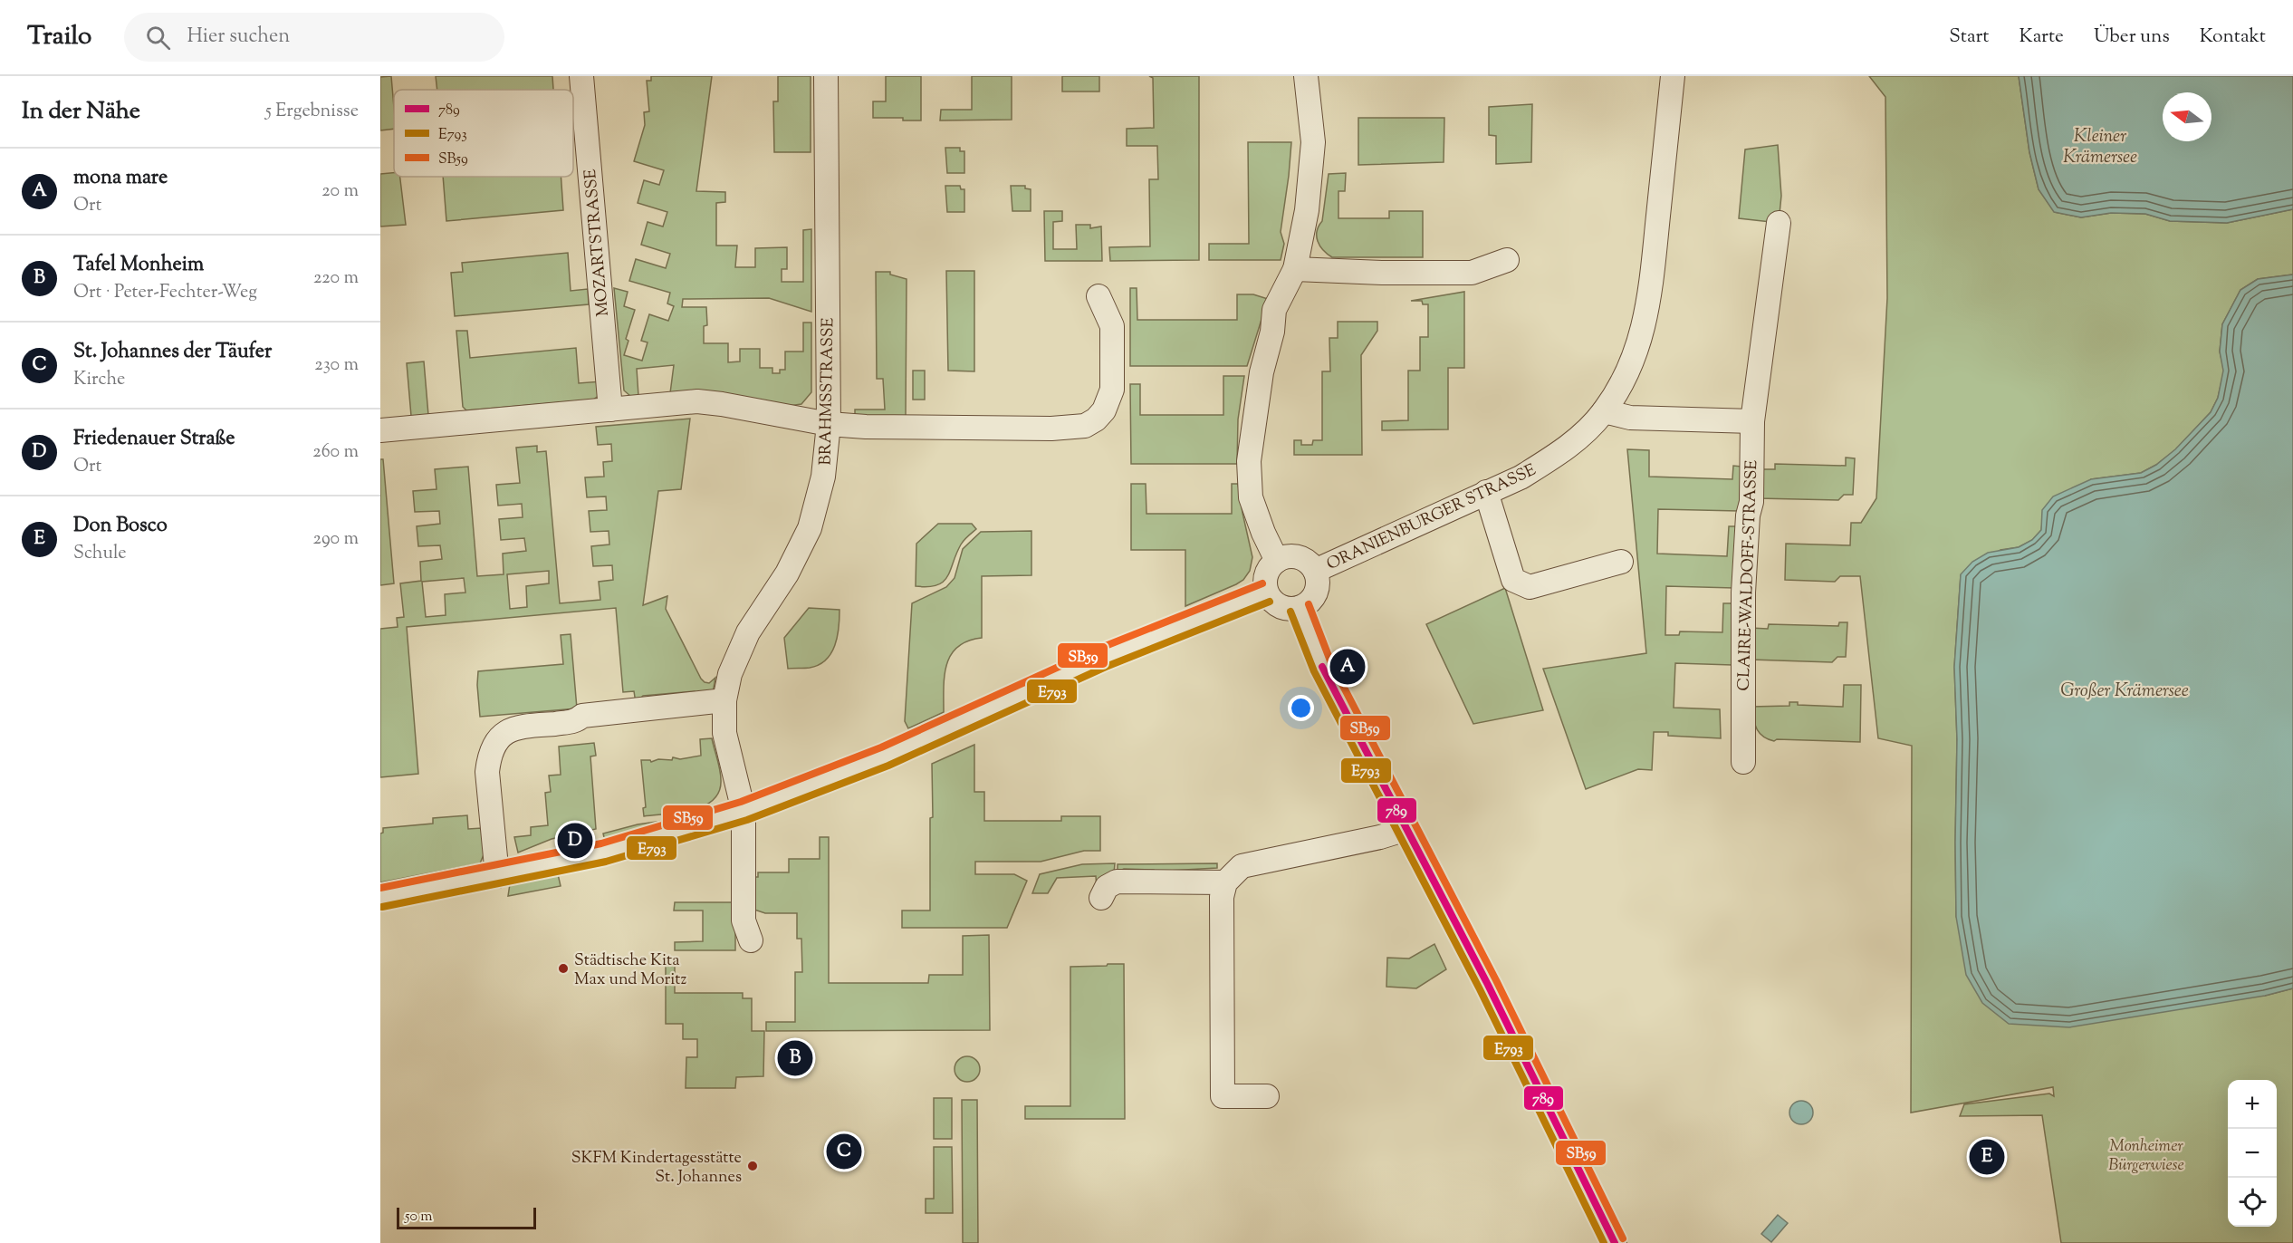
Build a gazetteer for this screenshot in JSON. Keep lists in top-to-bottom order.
{
  "streets": {
    "street": [
      "MOZARTSTRASSE",
      "BRAHMSSTRASSE",
      "ORANIENBURGER STRASSE",
      "CLAIRE-WALDOFF-STRASSE"
    ]
  },
  "water": ["Kleiner Krämersee", "Großer Krämersee"],
  "parks": ["Monheimer Bürgerwiese"],
  "places": ["Städtische Kita Max und Moritz", "SKFM Kindertagesstätte St. Johannes"],
  "lines": ["transit line SB59", "transit line E793", "transit line 789"],
  "legend": ["789", "E793", "SB59"],
  "scale_bar": "50 m",
  "north": "left",
  "page": {
    "header": "Trailo",
    "search": "Hier suchen",
    "nav": [
      "Start",
      "Karte",
      "Über uns",
      "Kontakt"
    ],
    "heading": ["In der Nähe", "5 Ergebnisse"],
    "list": [
      {
        "mark": "A",
        "name": "mona mare",
        "note": "Ort",
        "value": "20 m"
      },
      {
        "mark": "B",
        "name": "Tafel Monheim",
        "note": "Ort · Peter-Fechter-Weg",
        "value": "220 m"
      },
      {
        "mark": "C",
        "name": "St. Johannes der Täufer",
        "note": "Kirche",
        "value": "230 m"
      },
      {
        "mark": "D",
        "name": "Friedenauer Straße",
        "note": "Ort",
        "value": "260 m"
      },
      {
        "mark": "E",
        "name": "Don Bosco",
        "note": "Schule",
        "value": "290 m"
      }
    ],
    "pins": [
      "A",
      "D",
      "B",
      "C",
      "E"
    ],
    "map_buttons": ["+", "−"],
    "scale": "50 m"
  }
}
